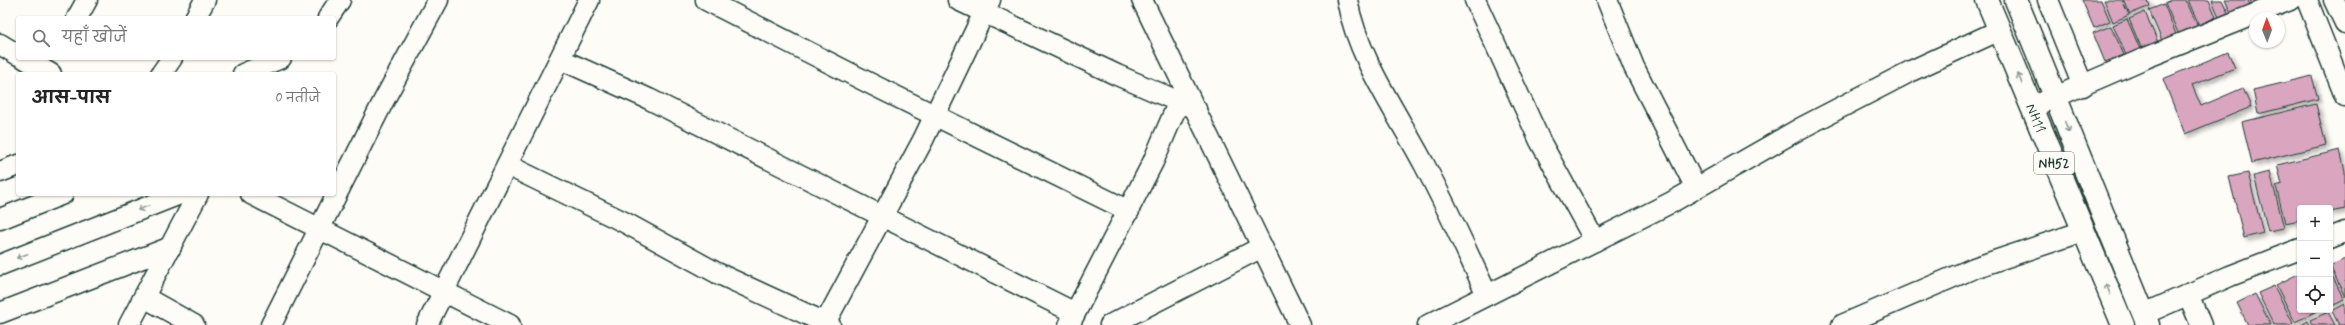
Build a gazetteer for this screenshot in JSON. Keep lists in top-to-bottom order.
{
  "streets": {
    "highway": ["NH11", "NH52"]
  },
  "north": "top",
  "page": {
    "search": "यहाँ खोजें",
    "heading": ["आस-पास", "0 नतीजे"],
    "map_buttons": ["+", "−"]
  }
}
